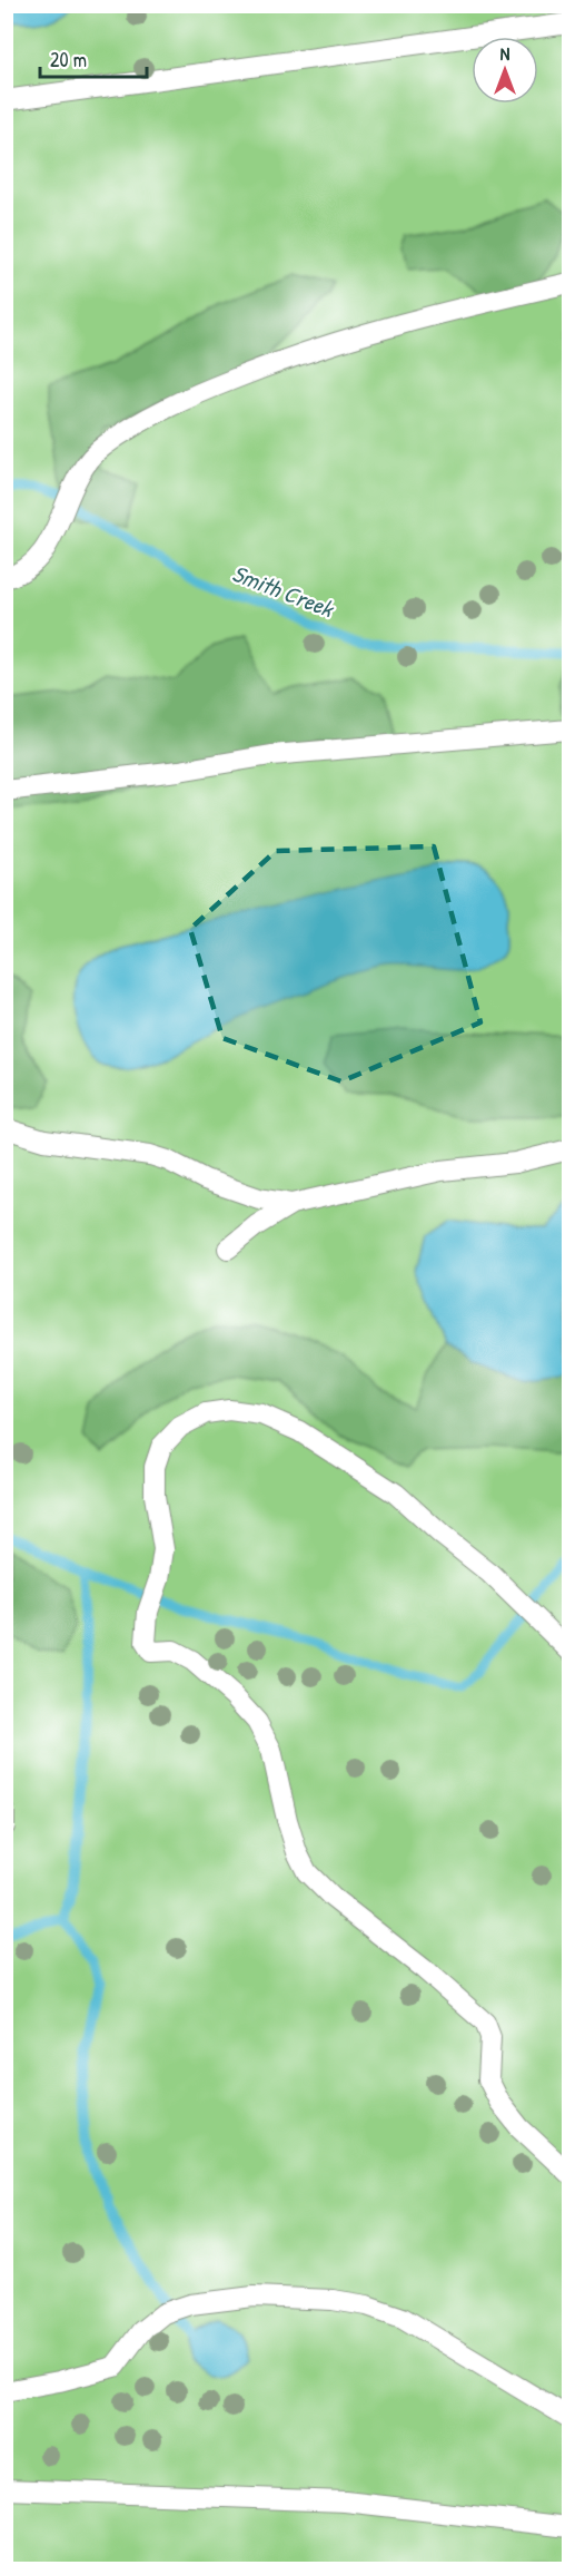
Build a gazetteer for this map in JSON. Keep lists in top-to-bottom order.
{
  "water": ["Smith Creek"],
  "scale_bar": "20 m",
  "north": "top"
}
